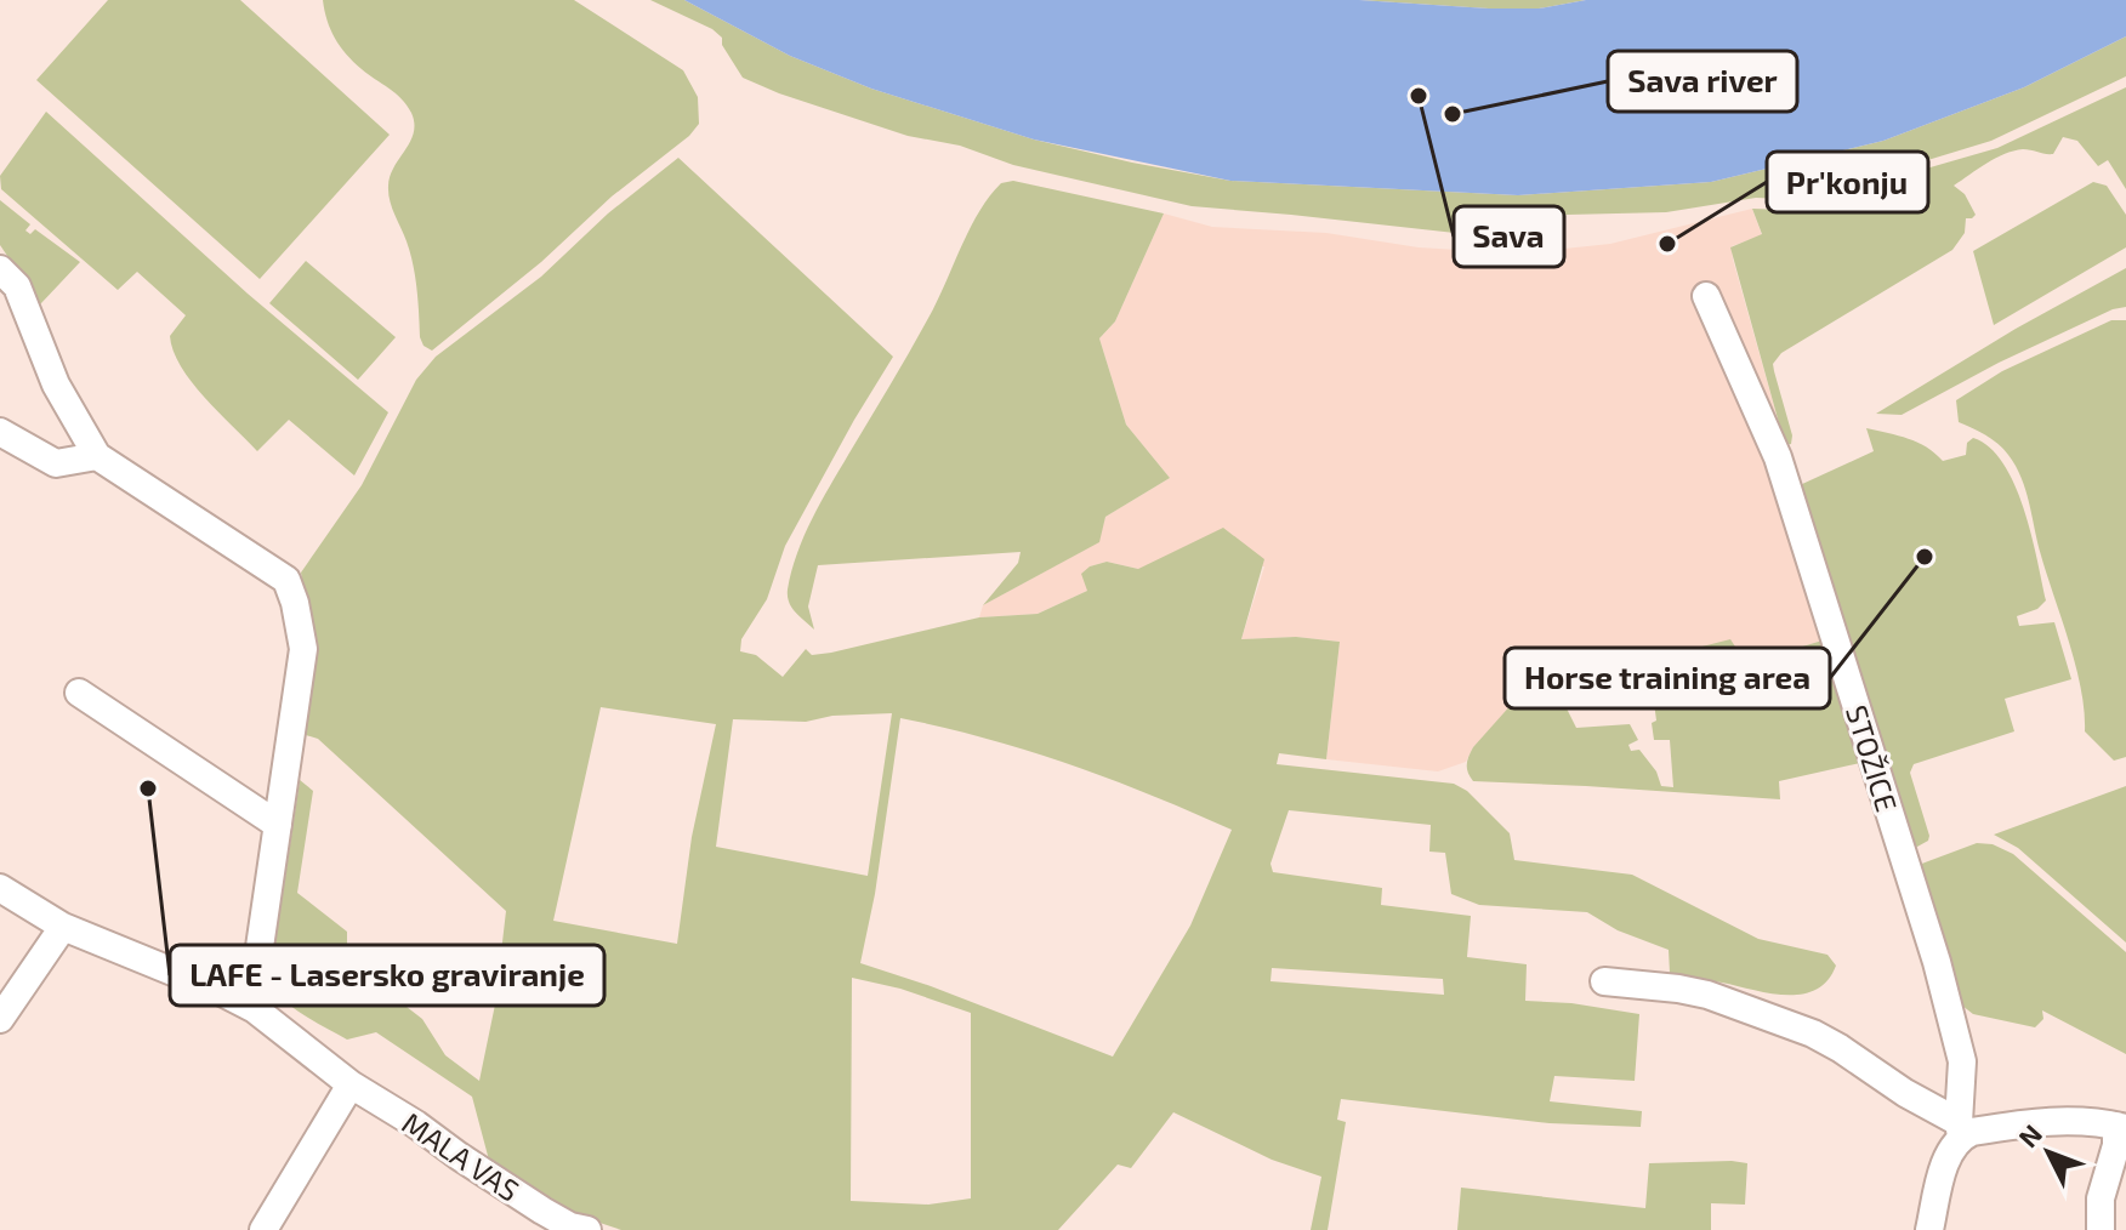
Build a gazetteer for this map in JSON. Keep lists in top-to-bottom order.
{
  "streets": {
    "street": ["STOŽICE", "MALA VAS"]
  },
  "places": [
    "Sava",
    "Sava river",
    "Pr'konju",
    "Horse training area",
    "LAFE - Lasersko graviranje"
  ],
  "north": "top left"
}
